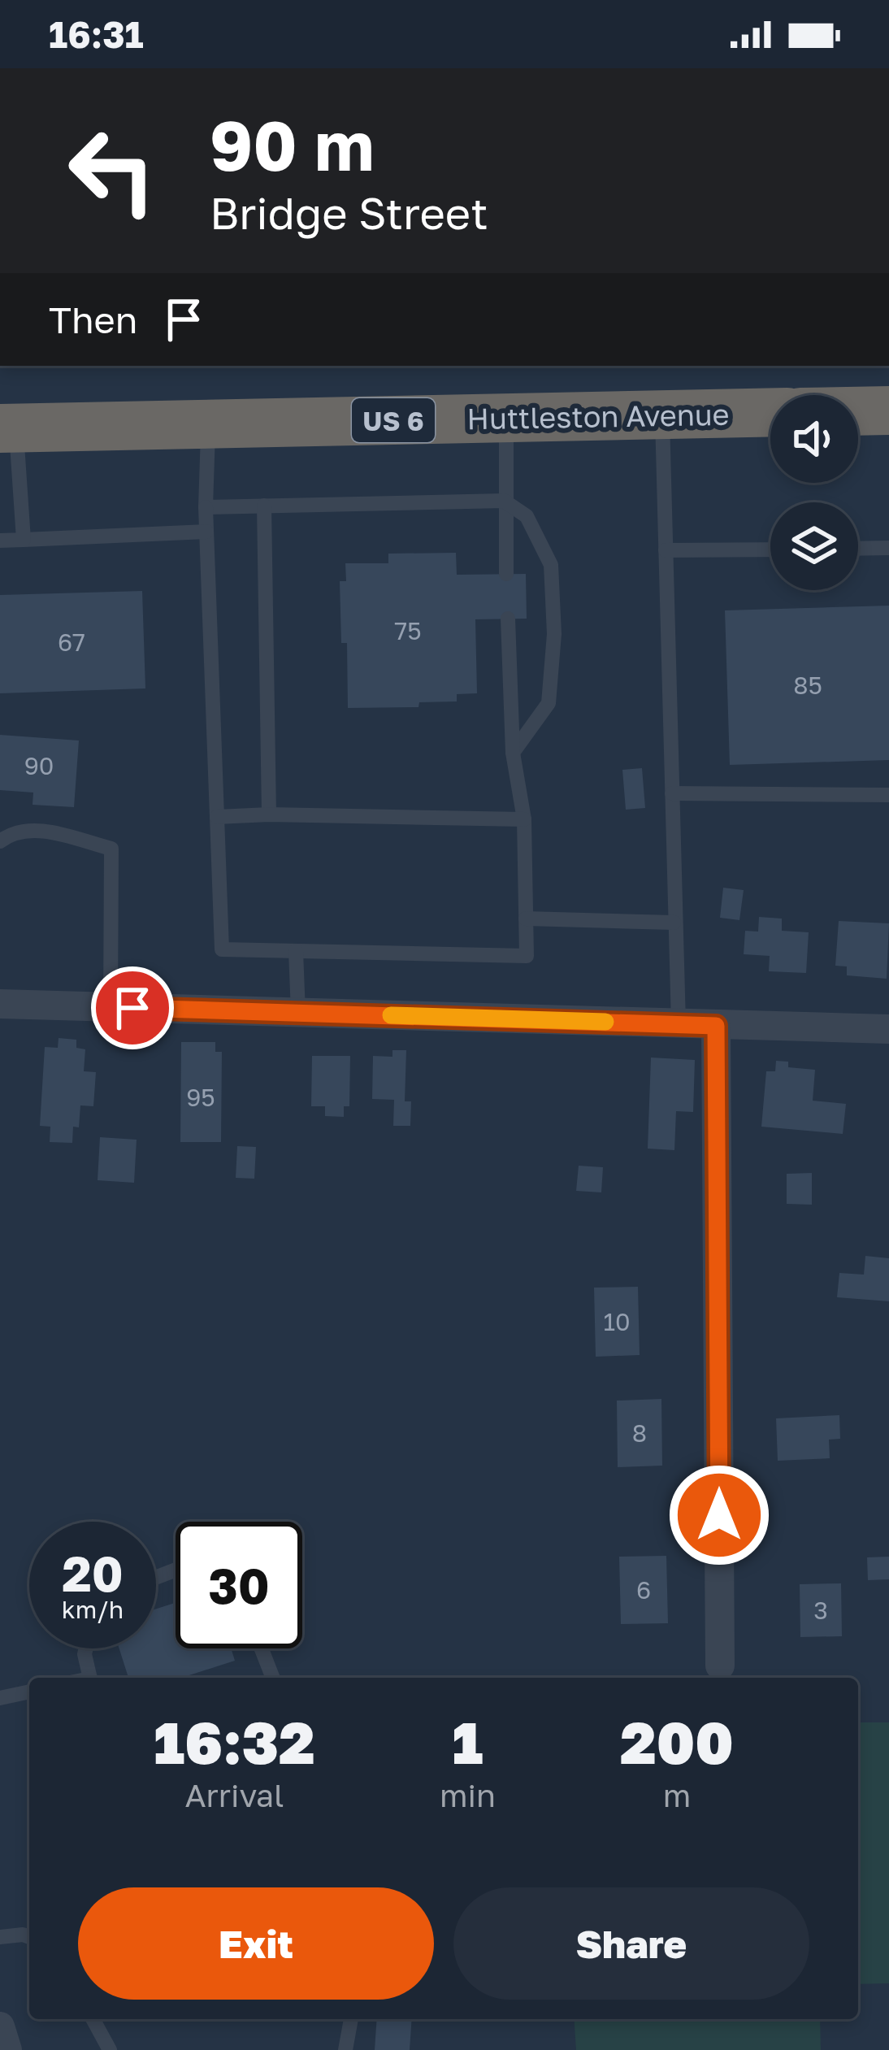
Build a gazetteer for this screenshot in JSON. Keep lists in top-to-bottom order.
{
  "streets": {
    "highway": ["Huttleston Avenue", "US 6"]
  },
  "house_numbers": [
    "75",
    "67",
    "85",
    "90",
    "95",
    "10",
    "8",
    "6",
    "3"
  ],
  "page": {
    "status": "16:31",
    "turn": ["90 m", "Bridge Street"],
    "then": "Then",
    "speed": "20 km/h",
    "limit": "30",
    "eta": [
      "16:32",
      "Arrival",
      "1",
      "min",
      "200",
      "m"
    ],
    "buttons": ["Exit", "Share"]
  }
}
